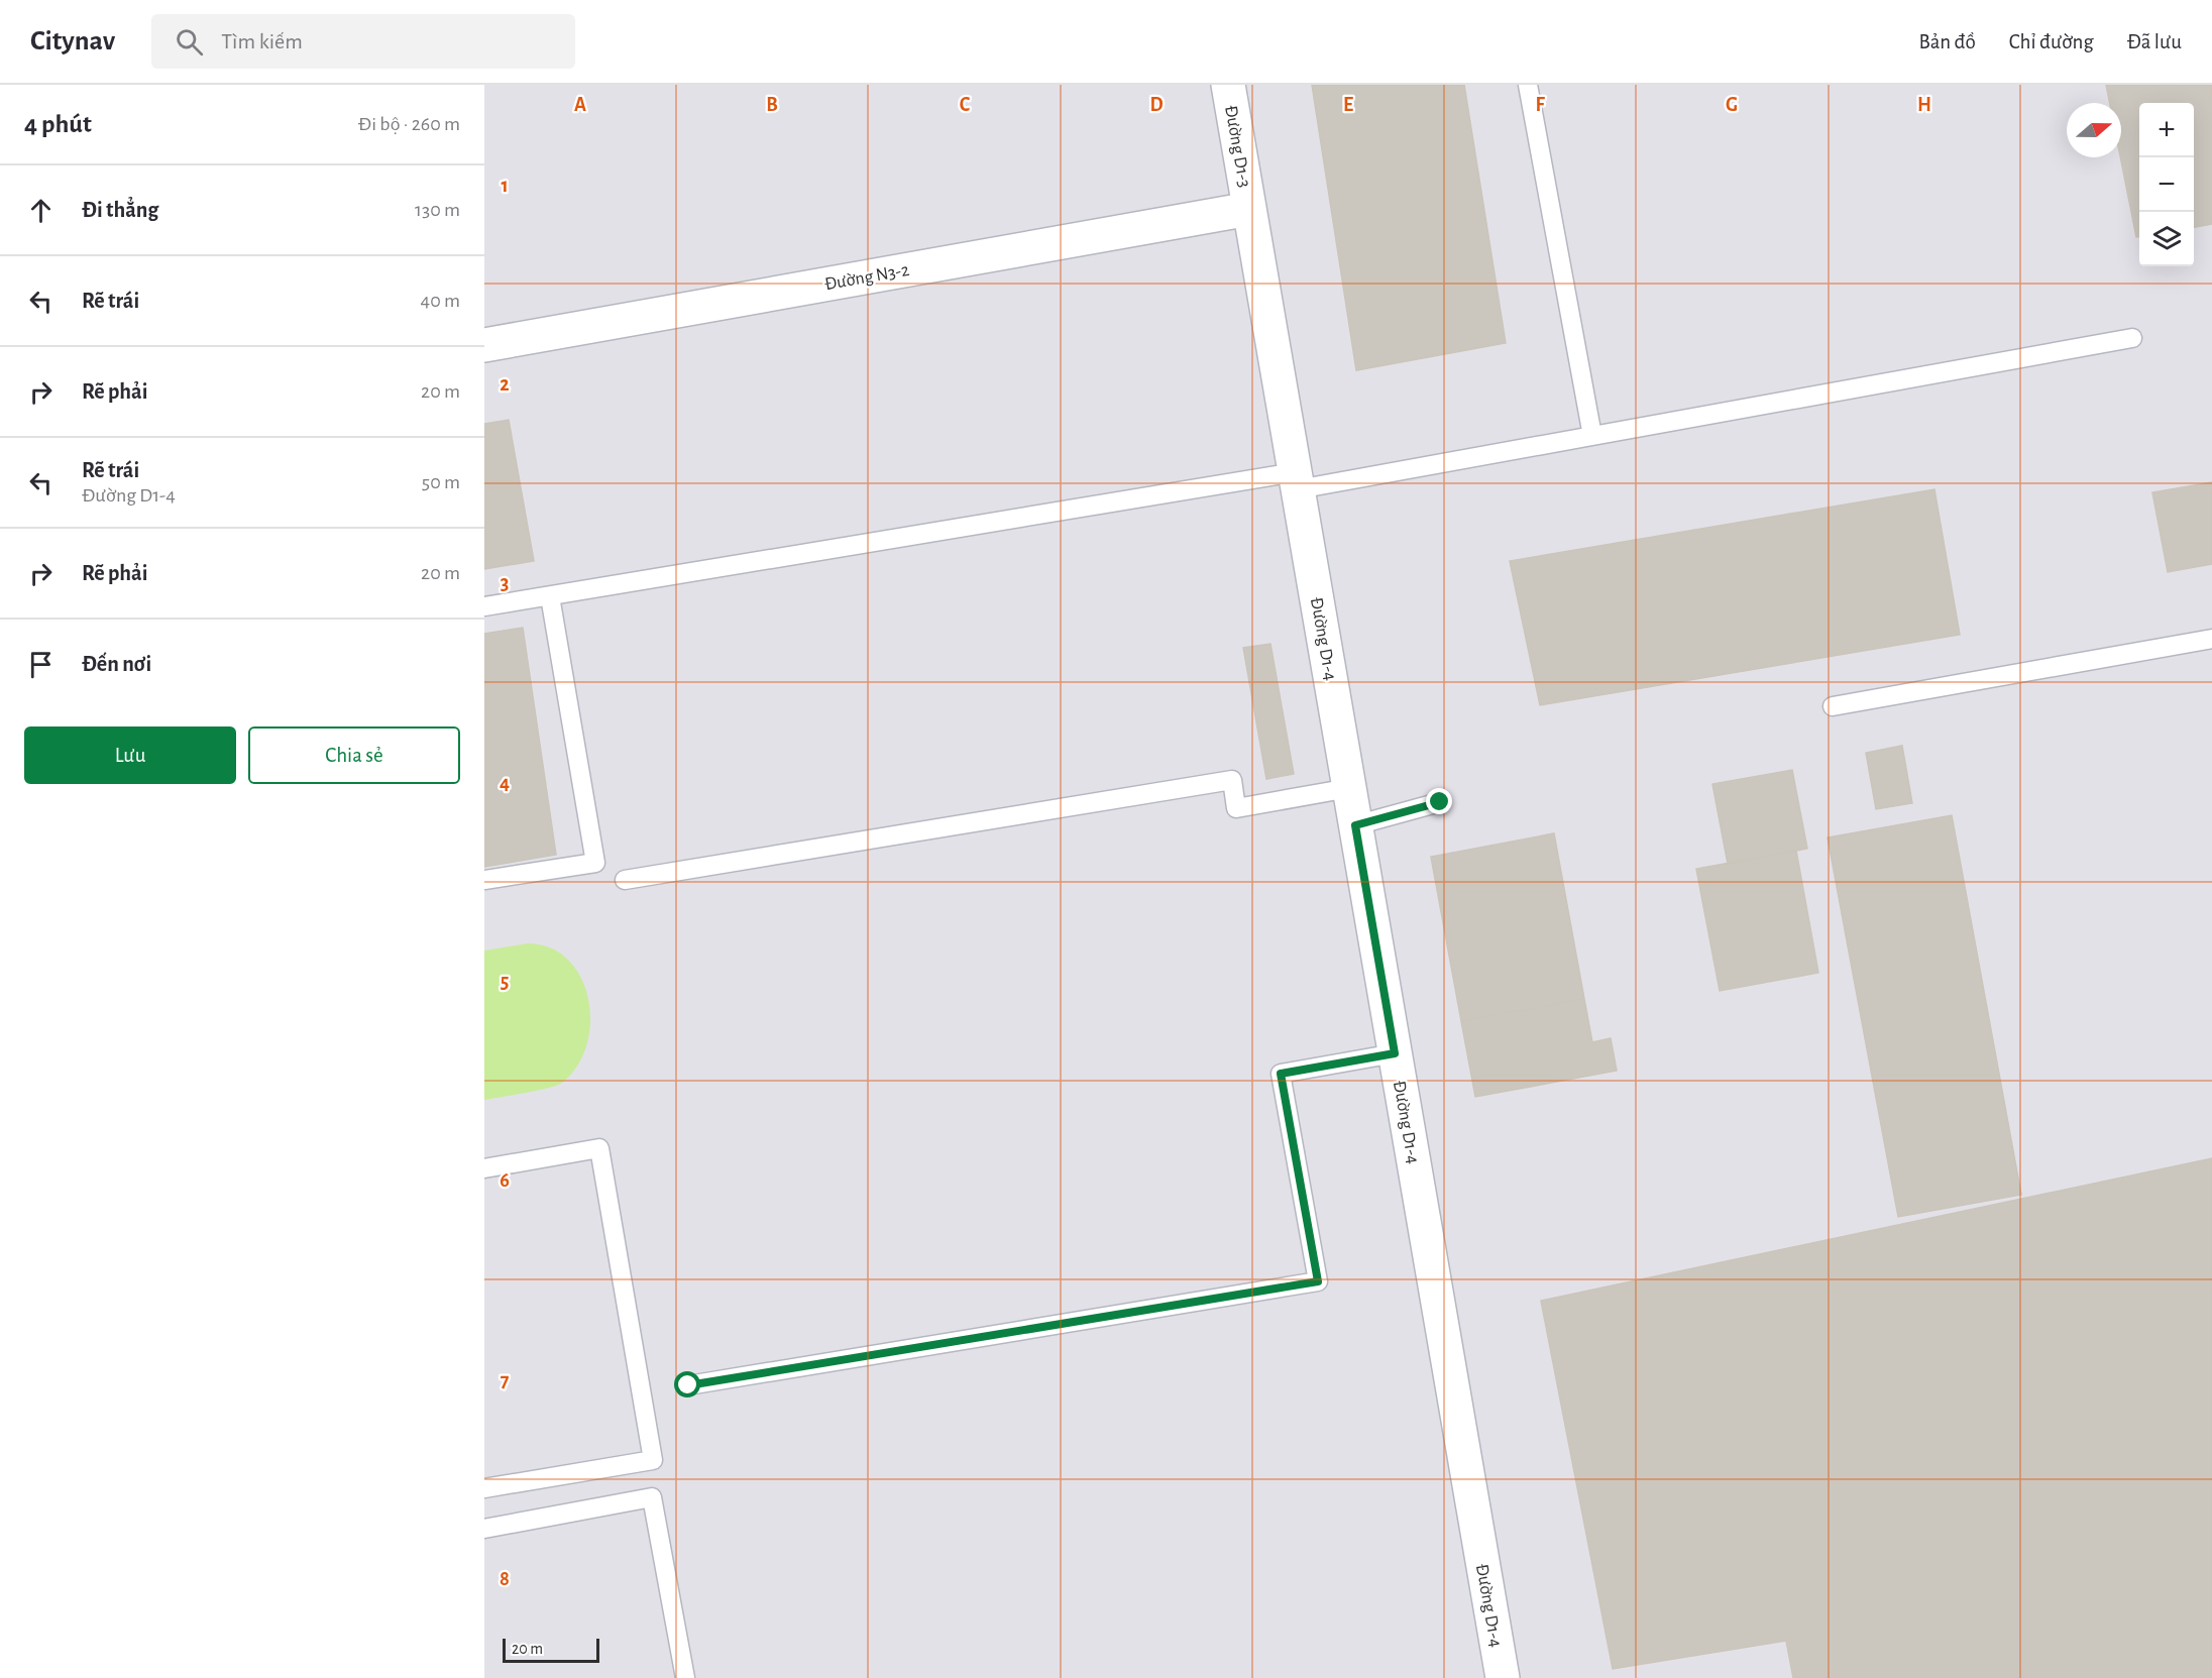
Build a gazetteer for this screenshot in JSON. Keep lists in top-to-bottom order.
{
  "streets": {
    "street": ["Đường D1-3", "Đường N3-2", "Đường D1-4"]
  },
  "crossings": [
    ["Đường D1-3", "Đường N3-2"],
    ["Đường D1-3", "Đường D1-4"],
    ["Đường N3-2", "Đường D1-4"]
  ],
  "scale_bar": "20 m",
  "north": "right",
  "page": {
    "header": "Citynav",
    "search": "Tìm kiếm",
    "nav": ["Bản đồ", "Chỉ đường", "Đã lưu"],
    "heading": ["4 phút", "Đi bộ · 260 m"],
    "map_buttons": ["+", "−"],
    "list": [
      ["Đi thẳng", "130 m"],
      ["Rẽ trái", "40 m"],
      ["Rẽ phải", "20 m"],
      ["Rẽ trái", "Đường D1-4", "50 m"],
      ["Rẽ phải", "20 m"],
      "Đến nơi"
    ],
    "buttons": ["Lưu", "Chia sẻ"],
    "scale": "20 m"
  },
  "grid": {
    "columns": [
      "A",
      "B",
      "C",
      "D",
      "E",
      "F",
      "G",
      "H"
    ],
    "rows": [
      "1",
      "2",
      "3",
      "4",
      "5",
      "6",
      "7",
      "8"
    ]
  }
}
